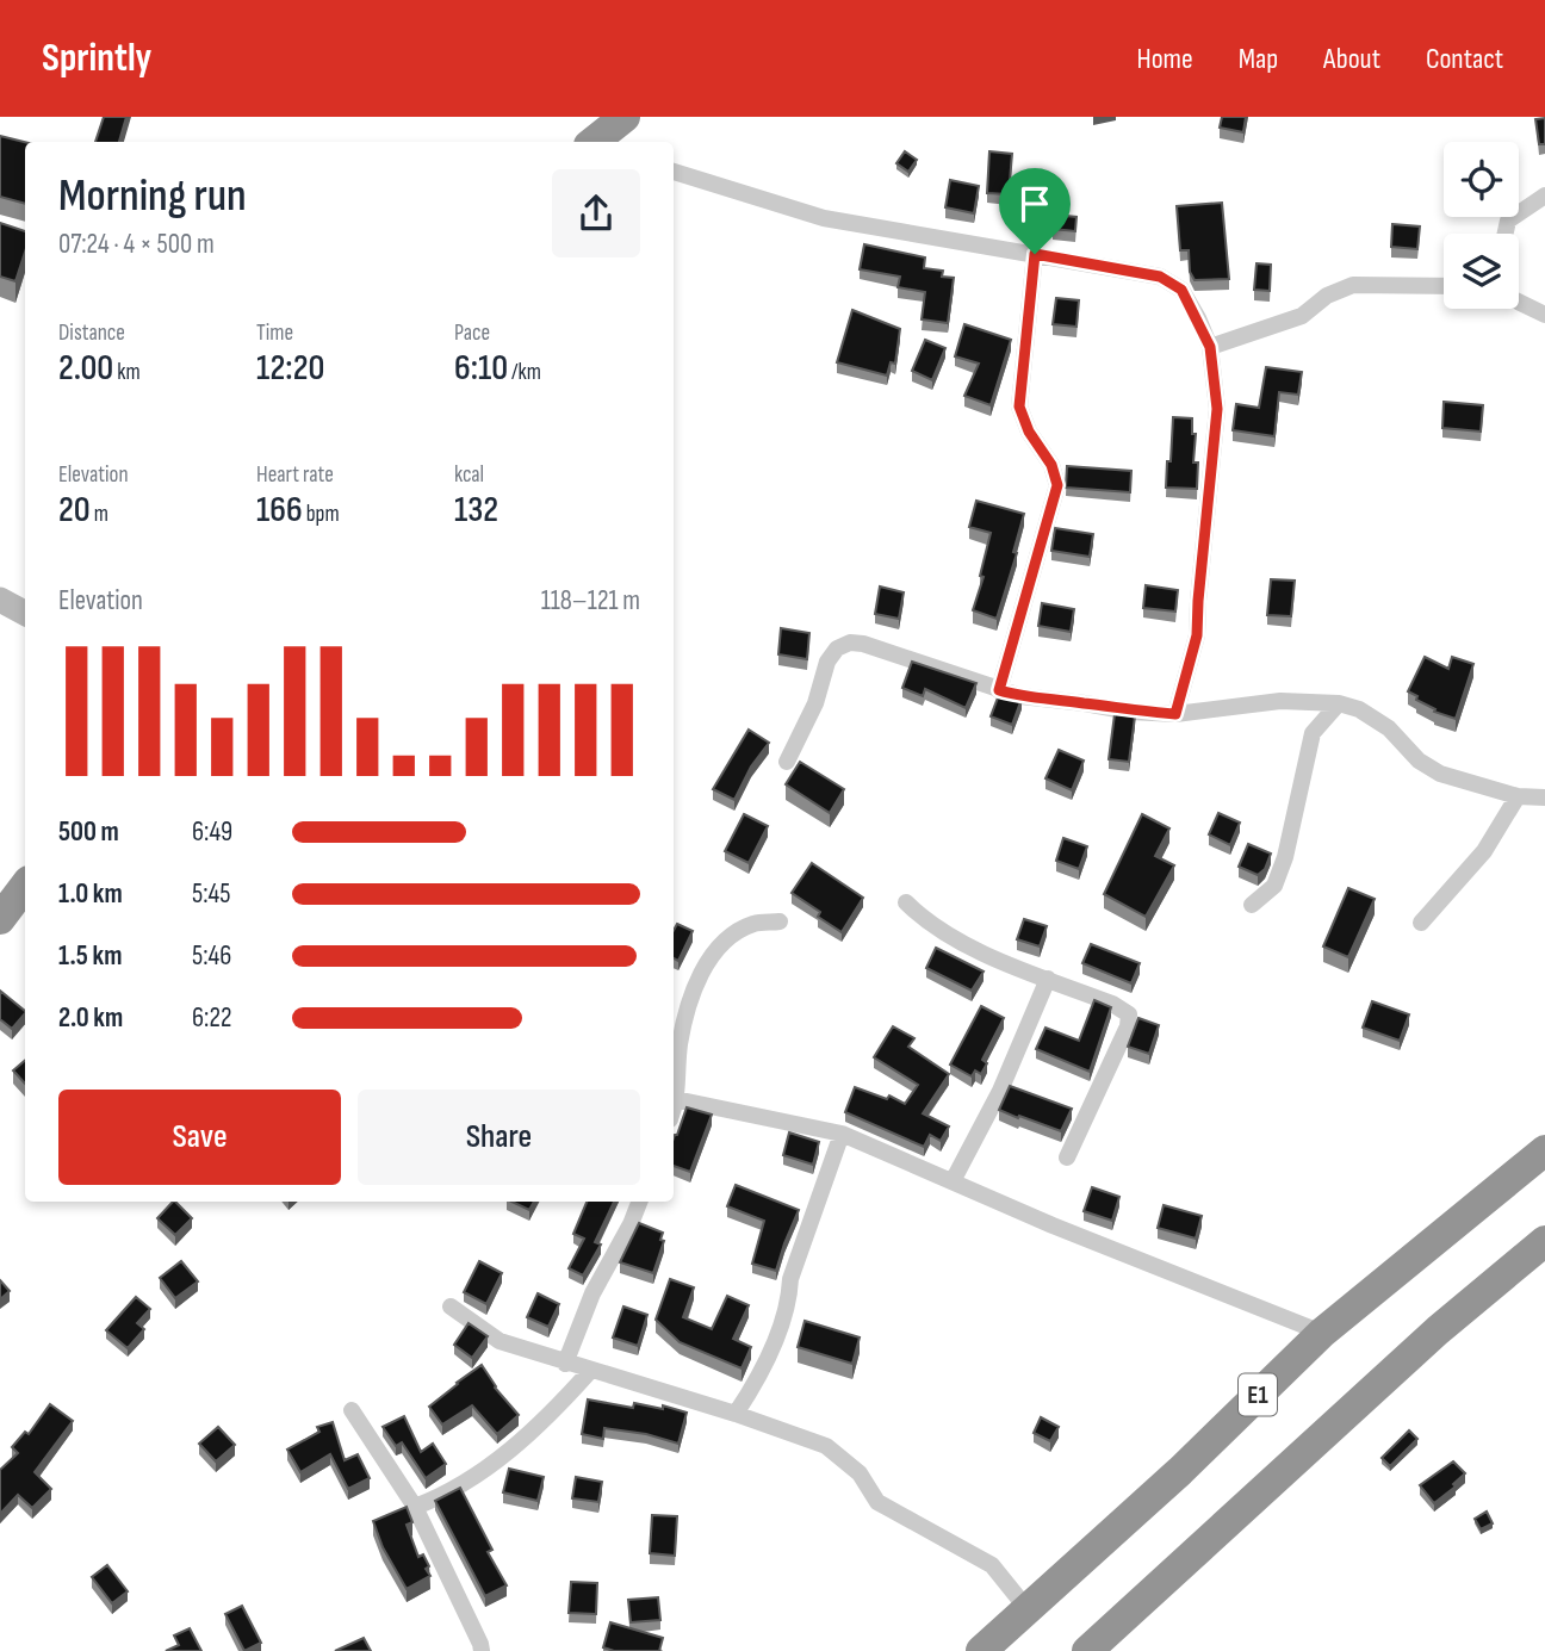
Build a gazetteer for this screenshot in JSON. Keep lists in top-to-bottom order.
{
  "streets": {
    "highway": ["E1"]
  },
  "page": {
    "header": "Sprintly",
    "nav": [
      "Home",
      "Map",
      "About",
      "Contact"
    ],
    "heading": ["Morning run", "07:24 · 4 × 500 m"],
    "stats": [
      ["Distance", "2.00 km"],
      ["Time", "12:20"],
      ["Pace", "6:10 /km"],
      ["Elevation", "20 m"],
      ["Heart rate", "166 bpm"],
      ["kcal", "132"]
    ],
    "chart": ["Elevation", "118–121 m"],
    "list": [
      {
        "name": "500 m",
        "note": "6:49"
      },
      {
        "name": "1.0 km",
        "note": "5:45"
      },
      {
        "name": "1.5 km",
        "note": "5:46"
      },
      {
        "name": "2.0 km",
        "note": "6:22"
      }
    ],
    "buttons": ["Save", "Share"]
  }
}
